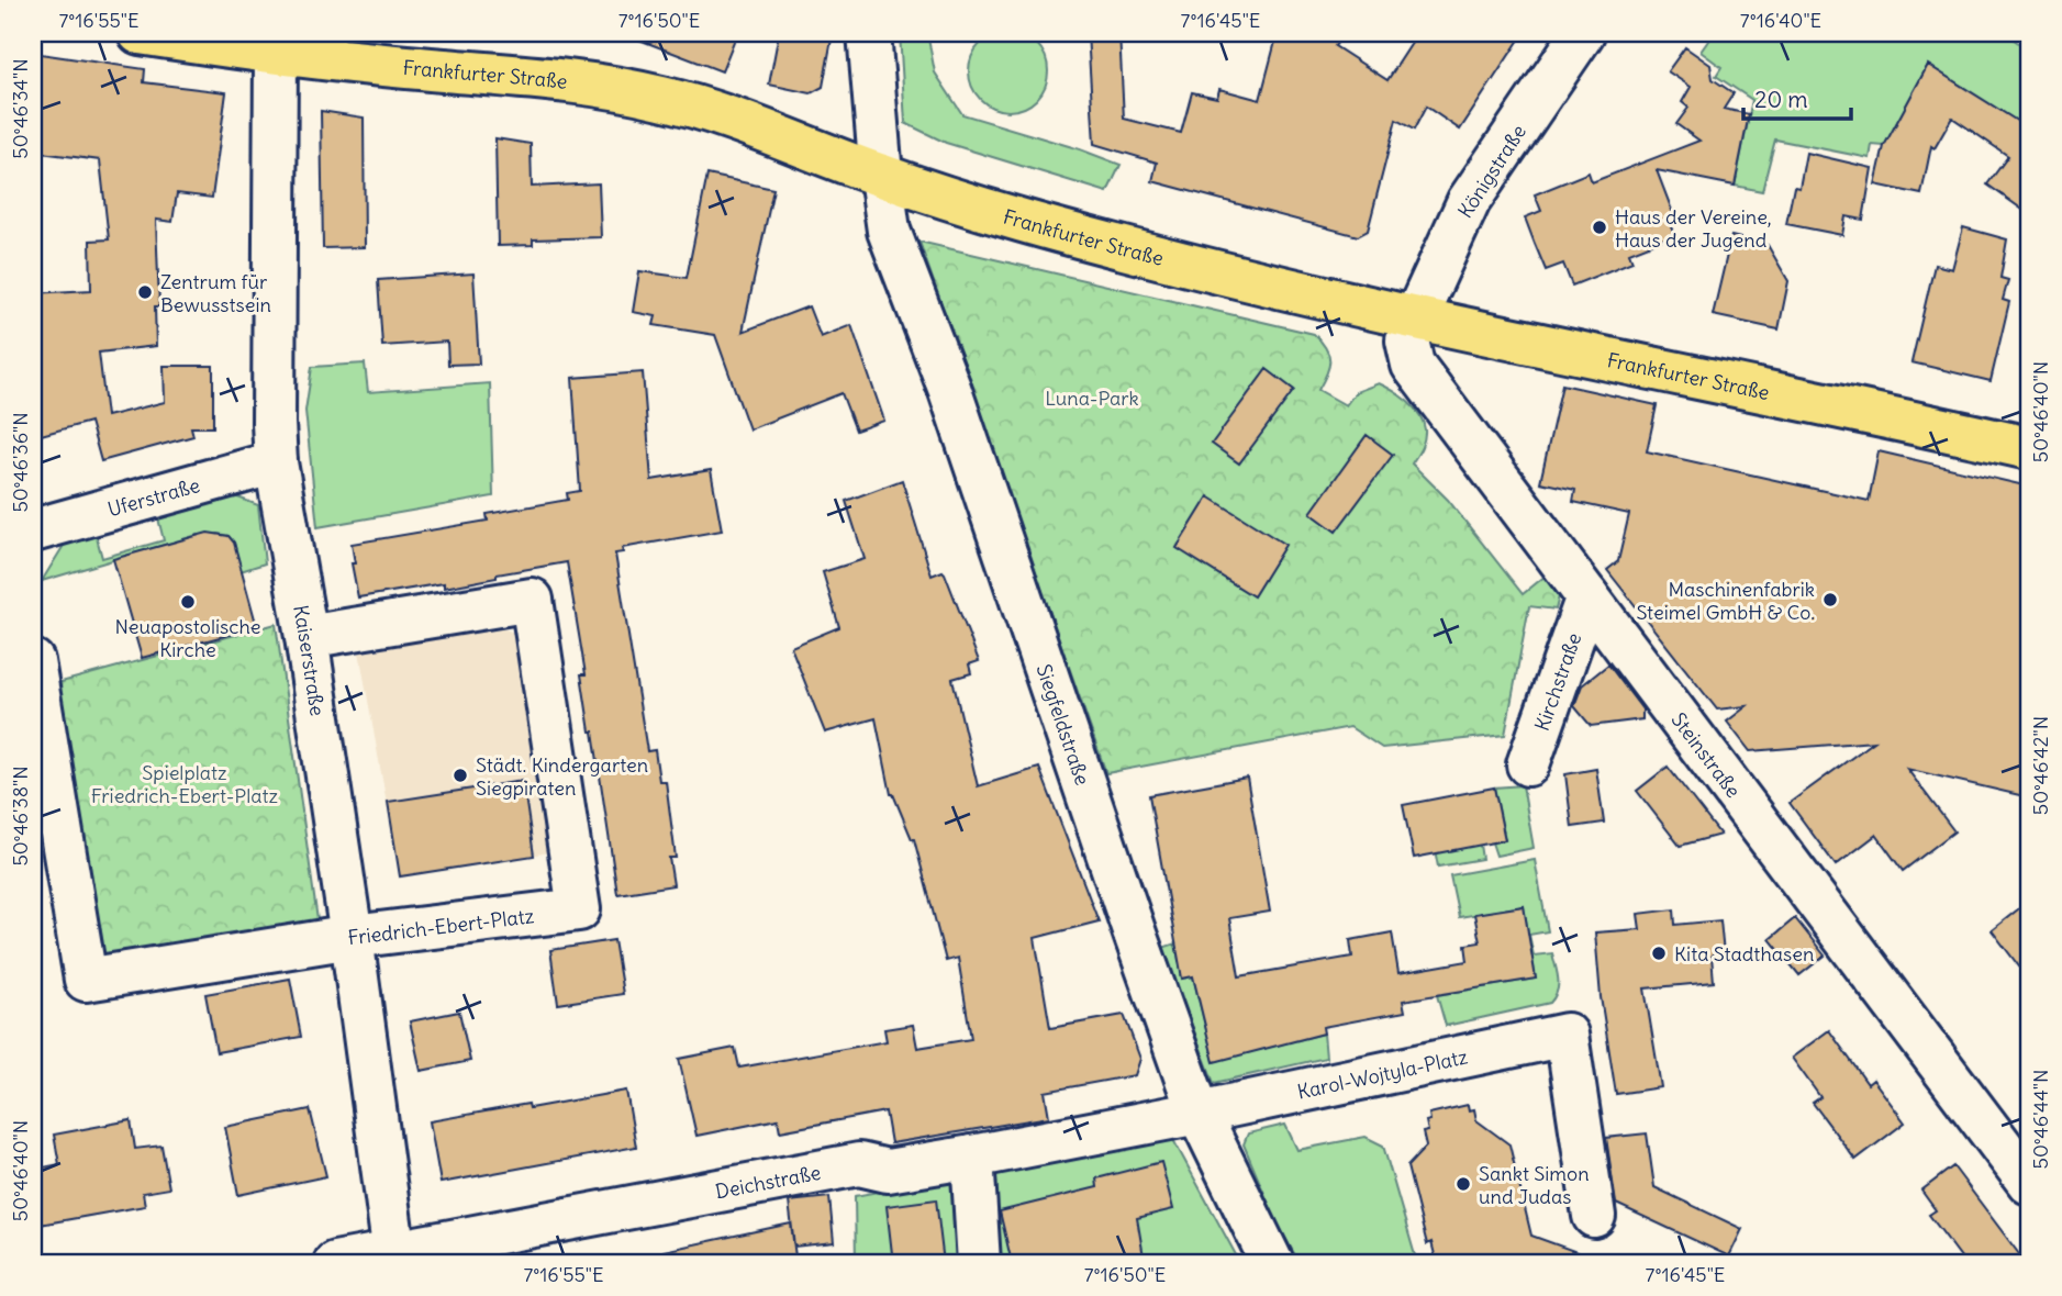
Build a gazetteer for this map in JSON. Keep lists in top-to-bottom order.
{
  "streets": {
    "main road": ["Frankfurter Straße"],
    "street": [
      "Königstraße",
      "Uferstraße",
      "Kaiserstraße",
      "Kirchstraße",
      "Siegfeldstraße",
      "Steinstraße",
      "Friedrich-Ebert-Platz",
      "Karol-Wojtyla-Platz",
      "Deichstraße"
    ]
  },
  "crossings": [
    ["Frankfurter Straße", "Königstraße"],
    ["Frankfurter Straße", "Kaiserstraße"],
    ["Frankfurter Straße", "Siegfeldstraße"],
    ["Frankfurter Straße", "Steinstraße"],
    ["Königstraße", "Steinstraße"],
    ["Uferstraße", "Kaiserstraße"],
    ["Kaiserstraße", "Friedrich-Ebert-Platz"],
    ["Kaiserstraße", "Deichstraße"],
    ["Kirchstraße", "Steinstraße"],
    ["Siegfeldstraße", "Karol-Wojtyla-Platz"],
    ["Siegfeldstraße", "Deichstraße"],
    ["Karol-Wojtyla-Platz", "Deichstraße"]
  ],
  "parks": ["Luna-Park", "Spielplatz Friedrich-Ebert-Platz"],
  "places": [
    "Haus der Vereine, Haus der Jugend",
    "Zentrum für Bewusstsein",
    "Maschinenfabrik Steimel GmbH & Co.",
    "Neuapostolische Kirche",
    "Städt. Kindergarten Siegpiraten",
    "Kita Stadthasen",
    "Sankt Simon und Judas"
  ],
  "scale_bar": "20 m",
  "coordinates": [
    "7°16'55\"E",
    "7°16'50\"E",
    "7°16'45\"E",
    "7°16'40\"E",
    "50°46'34\"N",
    "50°46'40\"N",
    "50°46'36\"N",
    "50°46'42\"N",
    "50°46'38\"N",
    "50°46'44\"N"
  ]
}
